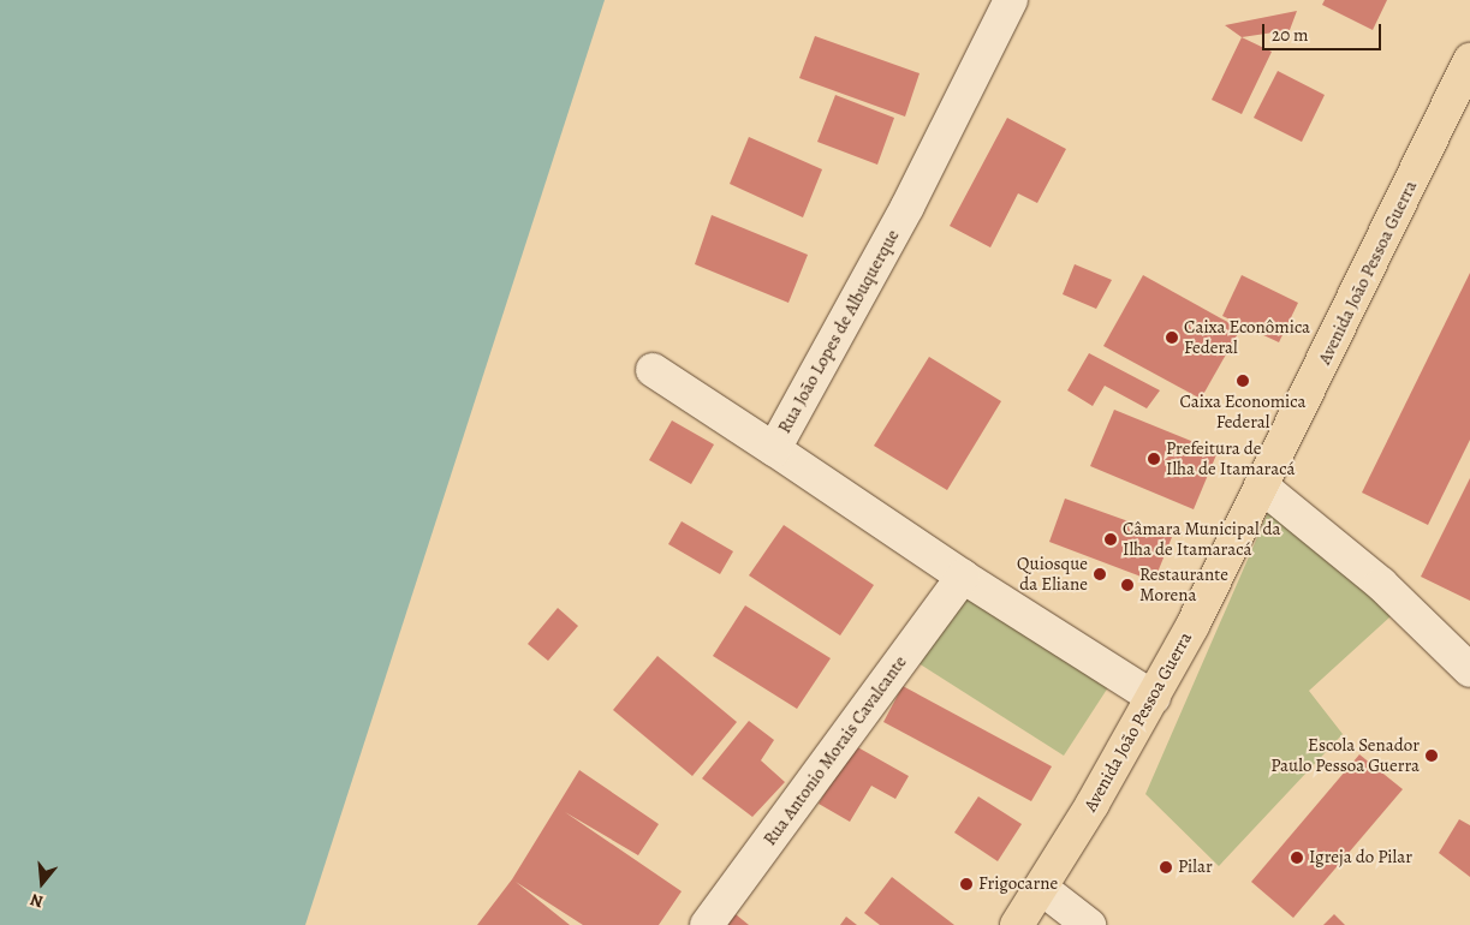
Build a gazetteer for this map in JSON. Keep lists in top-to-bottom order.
{
  "streets": {
    "main road": ["Avenida João Pessoa Guerra"],
    "street": ["Rua João Lopes de Albuquerque", "Rua Antonio Morais Cavalcante"]
  },
  "crossings": [
    ["Avenida João Pessoa Guerra", "Rua João Lopes de Albuquerque"],
    ["Rua João Lopes de Albuquerque", "Rua Antonio Morais Cavalcante"]
  ],
  "places": [
    "Caixa Econômica Federal",
    "Caixa Economica Federal",
    "Prefeitura de Ilha de Itamaracá",
    "Câmara Municipal da Ilha de Itamaracá",
    "Quiosque da Eliane",
    "Restaurante Morena",
    "Escola Senador Paulo Pessoa Guerra",
    "Igreja do Pilar",
    "Pilar",
    "Frigocarne"
  ],
  "scale_bar": "20 m",
  "north": "bottom"
}
